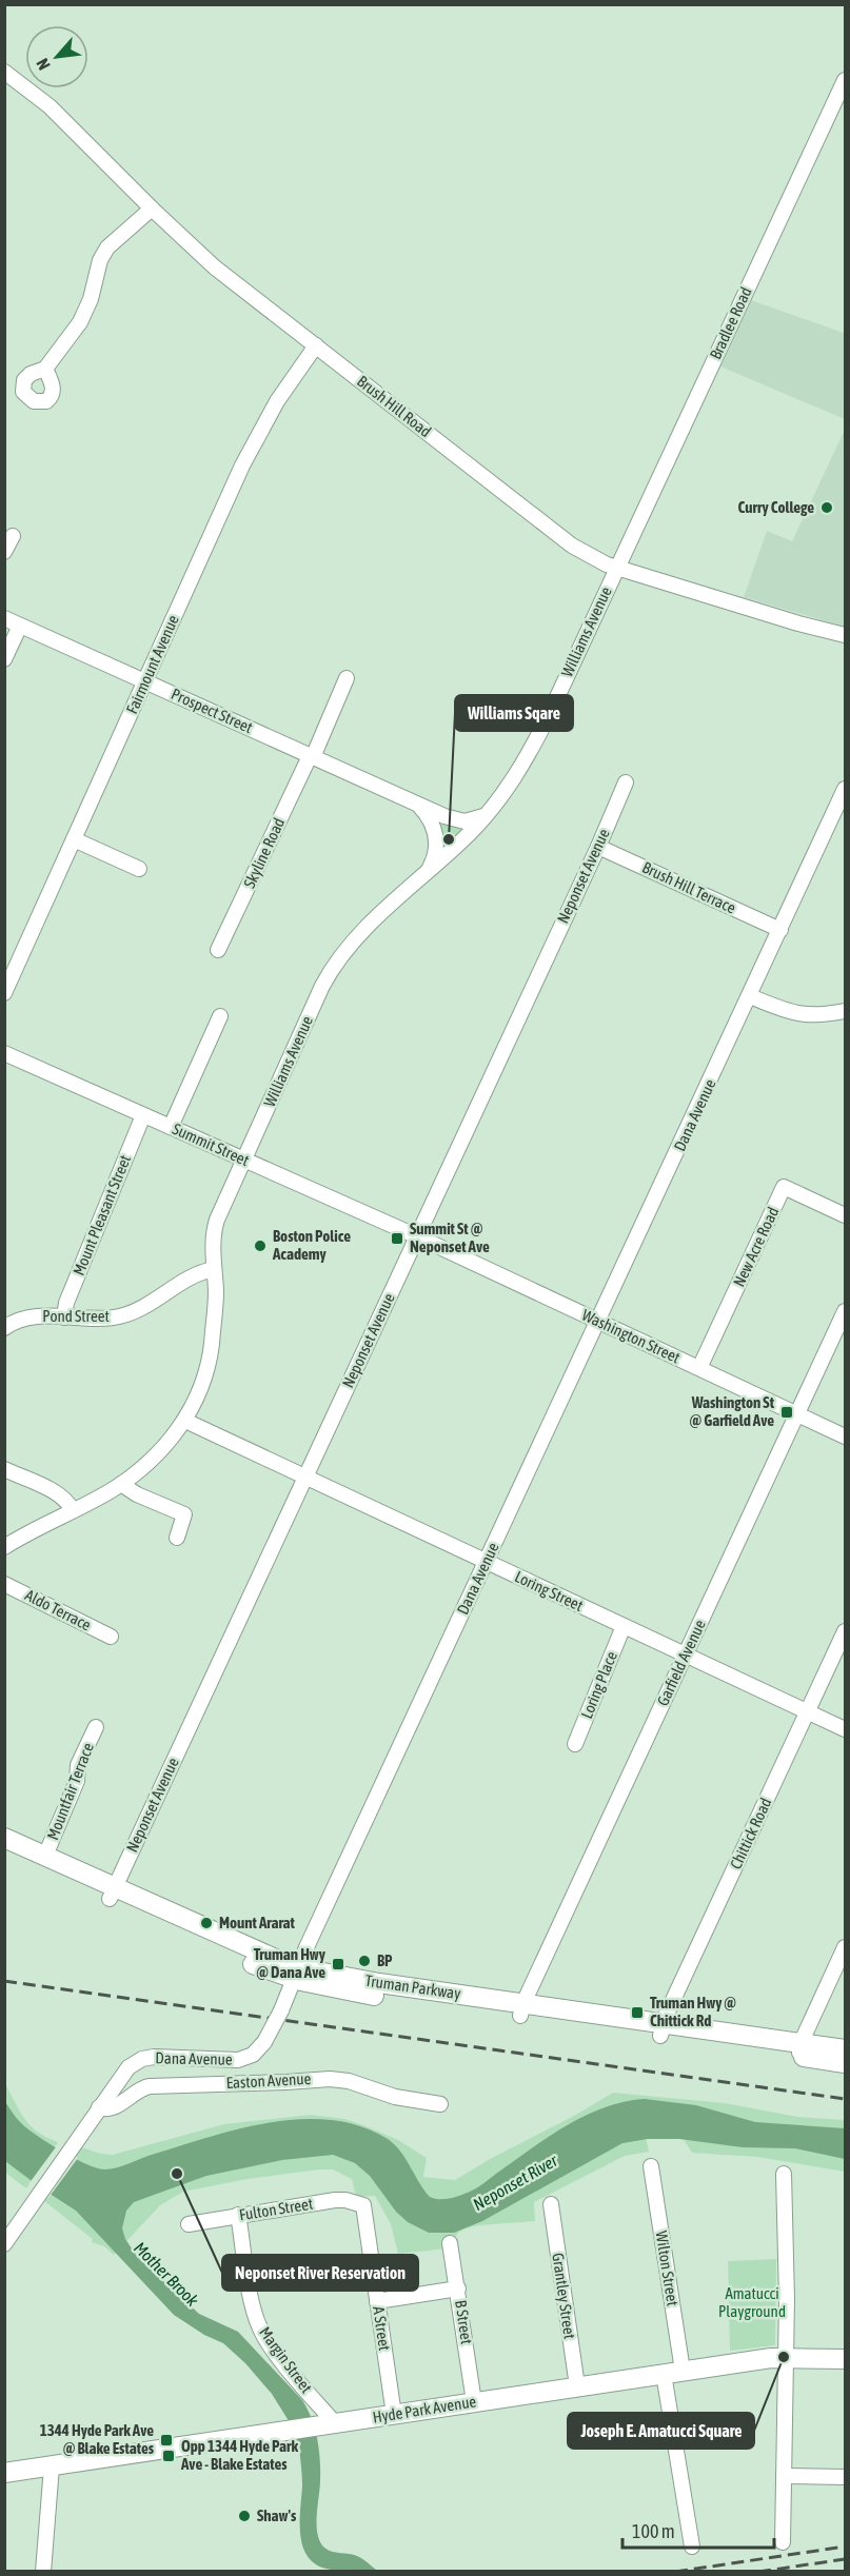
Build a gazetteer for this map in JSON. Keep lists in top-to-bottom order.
{
  "streets": {
    "main road": ["Truman Parkway", "Hyde Park Avenue"],
    "street": [
      "Bradlee Road",
      "Brush Hill Road",
      "Williams Avenue",
      "Fairmount Avenue",
      "Prospect Street",
      "Skyline Road",
      "Neponset Avenue",
      "Brush Hill Terrace",
      "Dana Avenue",
      "Summit Street",
      "Mount Pleasant Street",
      "New Acre Road",
      "Pond Street",
      "Washington Street",
      "Loring Street",
      "Aldo Terrace",
      "Garfield Avenue",
      "Loring Place",
      "Mountfair Terrace",
      "Chittick Road",
      "Easton Avenue",
      "Fulton Street",
      "Wilton Street",
      "Grantley Street",
      "B Street",
      "A Street",
      "Margin Street"
    ]
  },
  "crossings": [
    ["Bradlee Road", "Brush Hill Road"],
    ["Bradlee Road", "Williams Avenue"],
    ["Brush Hill Road", "Williams Avenue"],
    ["Brush Hill Road", "Fairmount Avenue"],
    ["Williams Avenue", "Prospect Street"],
    ["Williams Avenue", "Summit Street"],
    ["Williams Avenue", "Pond Street"],
    ["Williams Avenue", "Loring Street"],
    ["Fairmount Avenue", "Prospect Street"],
    ["Prospect Street", "Skyline Road"],
    ["Neponset Avenue", "Brush Hill Terrace"],
    ["Neponset Avenue", "Summit Street"],
    ["Neponset Avenue", "Washington Street"],
    ["Neponset Avenue", "Loring Street"],
    ["Neponset Avenue", "Truman Parkway"],
    ["Brush Hill Terrace", "Dana Avenue"],
    ["Dana Avenue", "Washington Street"],
    ["Dana Avenue", "Loring Street"],
    ["Dana Avenue", "Truman Parkway"],
    ["Dana Avenue", "Easton Avenue"],
    ["Summit Street", "Mount Pleasant Street"],
    ["Summit Street", "Washington Street"],
    ["Mount Pleasant Street", "Pond Street"],
    ["New Acre Road", "Washington Street"],
    ["Washington Street", "Garfield Avenue"],
    ["Loring Street", "Garfield Avenue"],
    ["Loring Street", "Loring Place"],
    ["Loring Street", "Chittick Road"],
    ["Garfield Avenue", "Truman Parkway"],
    ["Mountfair Terrace", "Truman Parkway"],
    ["Chittick Road", "Truman Parkway"],
    ["Fulton Street", "A Street"],
    ["Fulton Street", "Margin Street"],
    ["Wilton Street", "Hyde Park Avenue"],
    ["Grantley Street", "Hyde Park Avenue"],
    ["B Street", "Hyde Park Avenue"],
    ["A Street", "Hyde Park Avenue"],
    ["Margin Street", "Hyde Park Avenue"]
  ],
  "water": ["Neponset River", "Mother Brook"],
  "parks": ["Amatucci Playground"],
  "places": {
    "other": [
      "Curry College",
      "Williams Sqare",
      "Boston Police Academy",
      "Mount Ararat",
      "BP",
      "Neponset River Reservation",
      "Joseph E. Amatucci Square",
      "Shaw's"
    ],
    "transit": [
      "Summit St @ Neponset Ave",
      "Washington St @ Garfield Ave",
      "Truman Hwy @ Dana Ave",
      "Truman Hwy @ Chittick Rd",
      "1344 Hyde Park Ave @ Blake Estates",
      "Opp 1344 Hyde Park Ave - Blake Estates"
    ]
  },
  "scale_bar": "100 m",
  "north": "bottom left"
}
